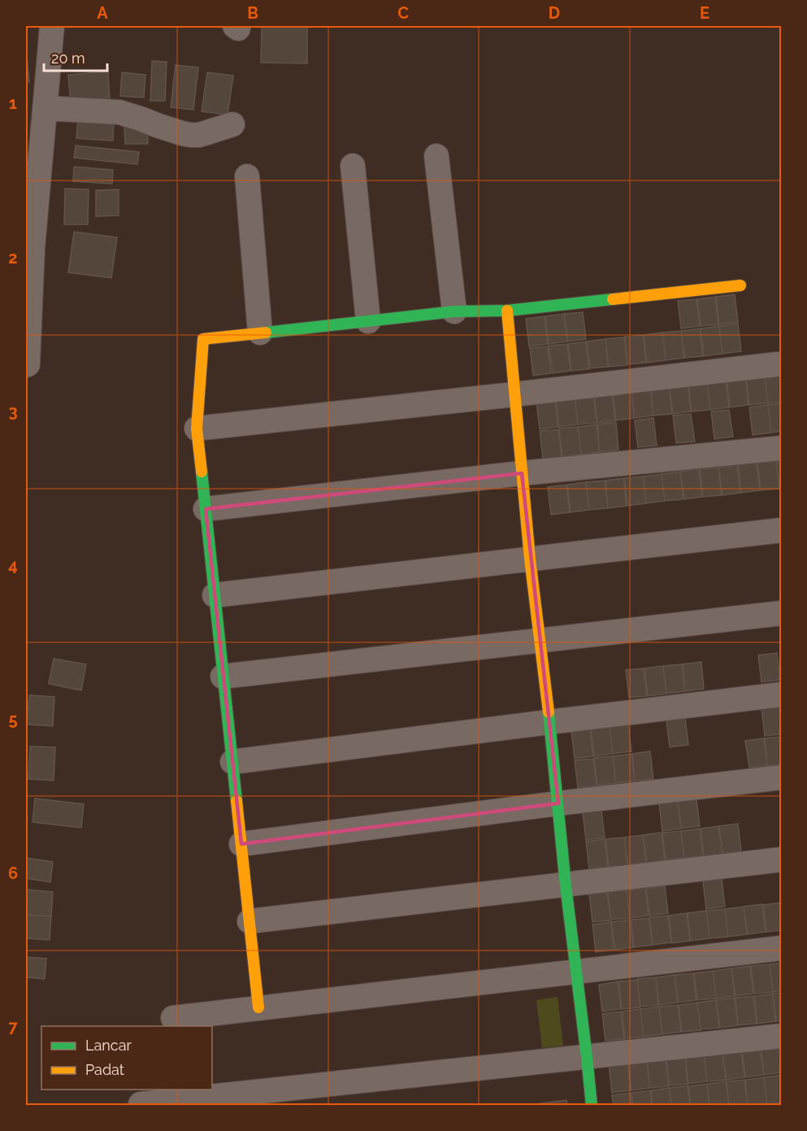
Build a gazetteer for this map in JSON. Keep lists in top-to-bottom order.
{
  "legend": ["Lancar", "Padat"],
  "scale_bar": "20 m",
  "grid": {
    "columns": [
      "A",
      "B",
      "C",
      "D",
      "E"
    ],
    "rows": [
      "1",
      "2",
      "3",
      "4",
      "5",
      "6",
      "7"
    ]
  }
}
